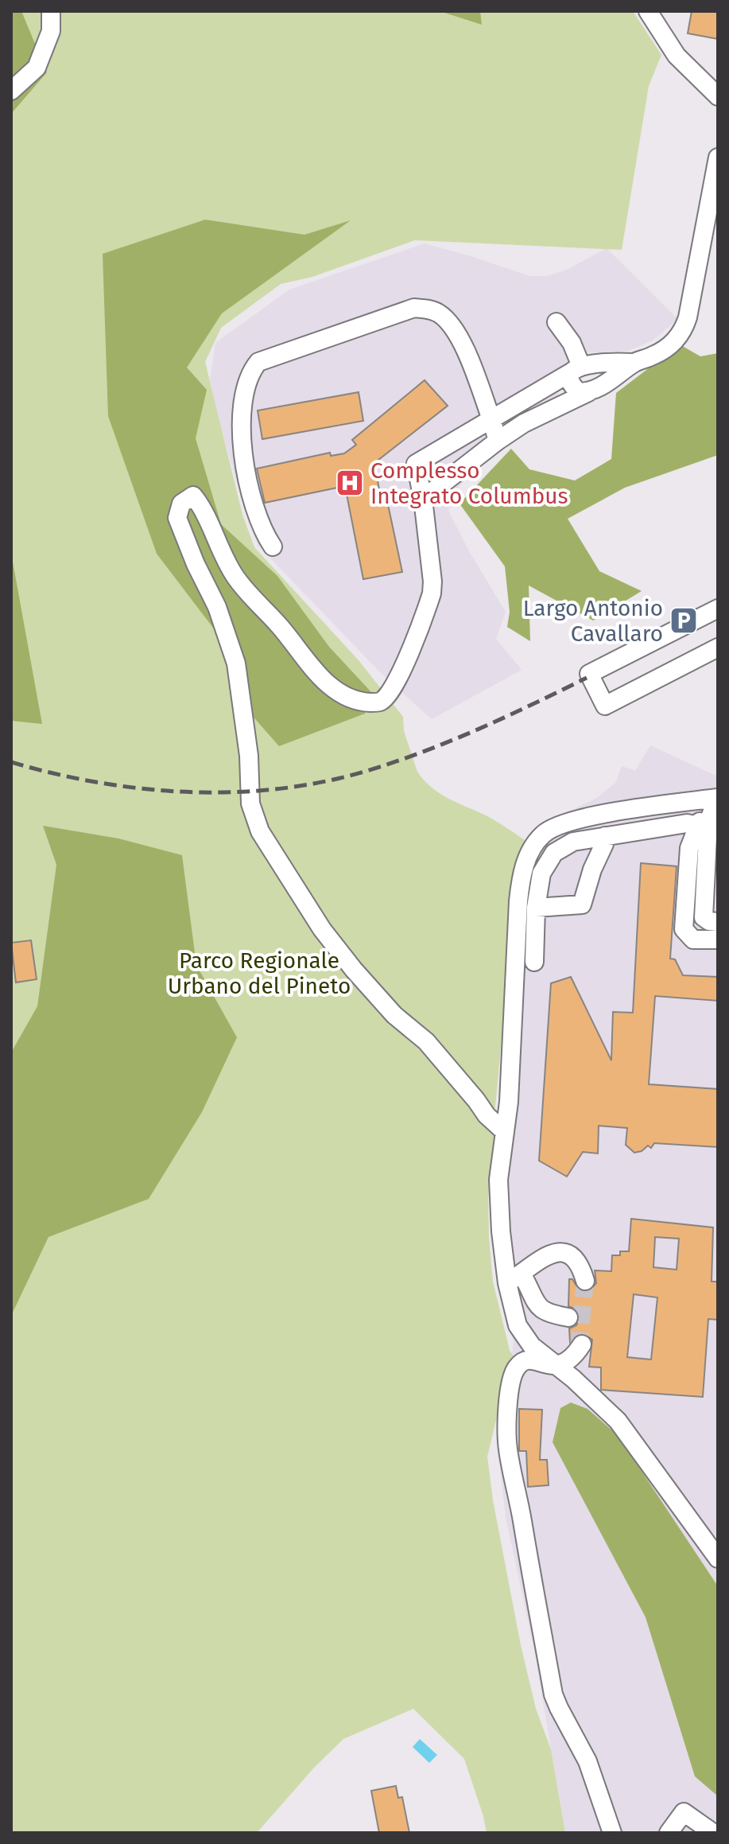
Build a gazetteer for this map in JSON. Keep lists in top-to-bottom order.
{
  "parks": ["Parco Regionale Urbano del Pineto"],
  "places": {
    "hospital": ["Complesso Integrato Columbus"],
    "parking": ["Largo Antonio Cavallaro"]
  }
}
